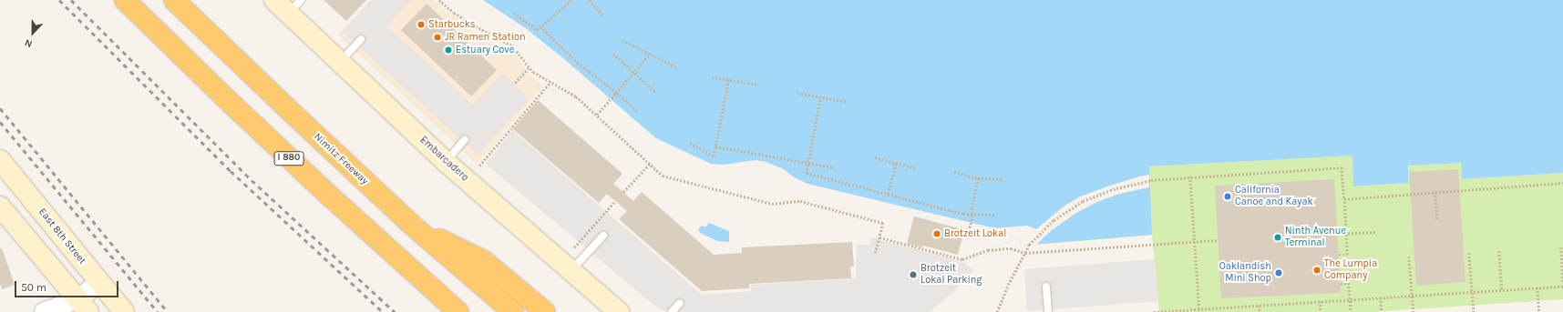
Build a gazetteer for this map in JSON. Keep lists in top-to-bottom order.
{
  "streets": {
    "highway": ["I 880", "Nimitz Freeway"],
    "main road": ["Embarcadero", "East 8th Street"]
  },
  "places": [
    "Starbucks",
    "JR Ramen Station",
    "Estuary Cove",
    "California Canoe and Kayak",
    "Brotzeit Lokal",
    "Ninth Avenue Terminal",
    "The Lumpia Company",
    "Oaklandish Mini Shop",
    "Brotzeit Lokal Parking"
  ],
  "scale_bar": "50 m",
  "north": "bottom"
}
